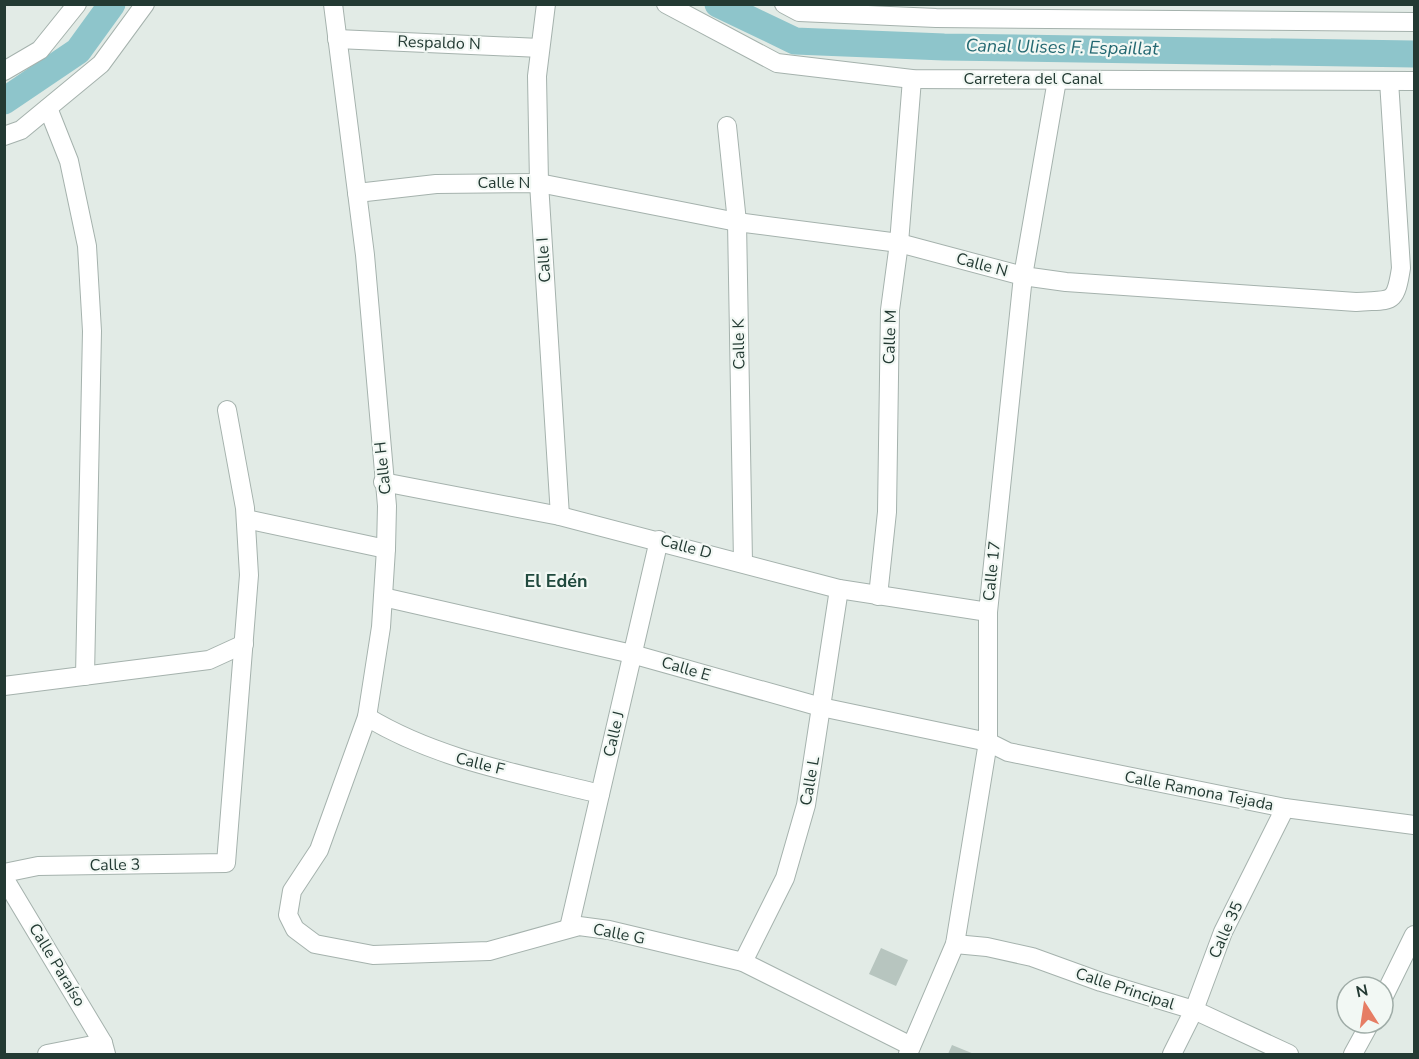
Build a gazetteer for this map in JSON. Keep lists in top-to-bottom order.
{
  "streets": {
    "street": [
      "Respaldo N",
      "Carretera del Canal",
      "Calle N",
      "Calle I",
      "Calle M",
      "Calle K",
      "Calle H",
      "Calle D",
      "Calle 17",
      "Calle E",
      "Calle J",
      "Calle F",
      "Calle L",
      "Calle Ramona Tejada",
      "Calle 3",
      "Calle 35",
      "Calle G",
      "Calle Paraíso",
      "Calle Principal"
    ]
  },
  "crossings": [
    ["Respaldo N", "Calle I"],
    ["Respaldo N", "Calle H"],
    ["Carretera del Canal", "Calle N"],
    ["Carretera del Canal", "Calle M"],
    ["Carretera del Canal", "Calle 17"],
    ["Calle N", "Calle I"],
    ["Calle N", "Calle M"],
    ["Calle N", "Calle K"],
    ["Calle N", "Calle H"],
    ["Calle N", "Calle 17"],
    ["Calle I", "Calle D"],
    ["Calle M", "Calle D"],
    ["Calle K", "Calle D"],
    ["Calle H", "Calle D"],
    ["Calle H", "Calle E"],
    ["Calle H", "Calle F"],
    ["Calle H", "Calle G"],
    ["Calle D", "Calle 17"],
    ["Calle D", "Calle J"],
    ["Calle D", "Calle L"],
    ["Calle 17", "Calle E"],
    ["Calle 17", "Calle Ramona Tejada"],
    ["Calle 17", "Calle G"],
    ["Calle 17", "Calle Principal"],
    ["Calle E", "Calle J"],
    ["Calle E", "Calle L"],
    ["Calle E", "Calle Ramona Tejada"],
    ["Calle J", "Calle F"],
    ["Calle J", "Calle G"],
    ["Calle L", "Calle G"],
    ["Calle Ramona Tejada", "Calle 35"],
    ["Calle 35", "Calle Principal"]
  ],
  "districts": ["El Edén"],
  "water": ["Canal Ulises F. Espaillat"],
  "north": "top"
}
